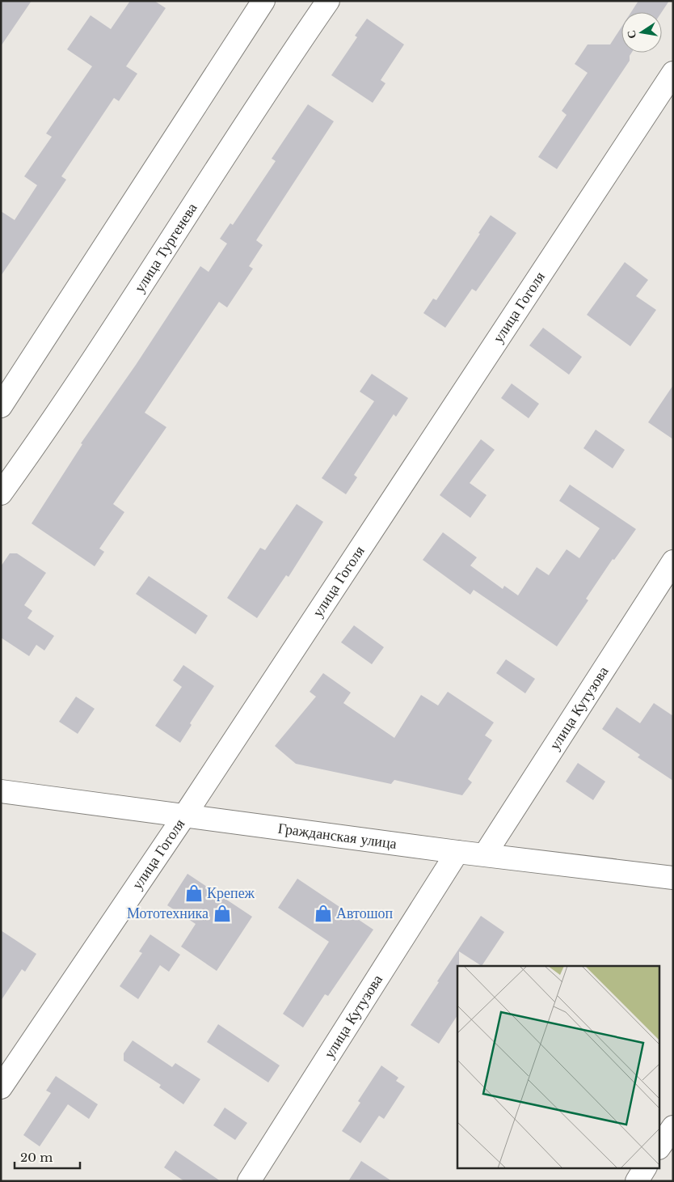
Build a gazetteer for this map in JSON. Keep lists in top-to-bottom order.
{
  "streets": {
    "main road": [
      "улица Тургенева",
      "улица Гоголя",
      "улица Кутузова",
      "Гражданская улица"
    ]
  },
  "crossings": [
    ["улица Гоголя", "Гражданская улица"],
    ["улица Кутузова", "Гражданская улица"]
  ],
  "places": {
    "shop": ["Крепеж", "Мототехника", "Автошоп"]
  },
  "scale_bar": "20 m",
  "north": "left"
}
